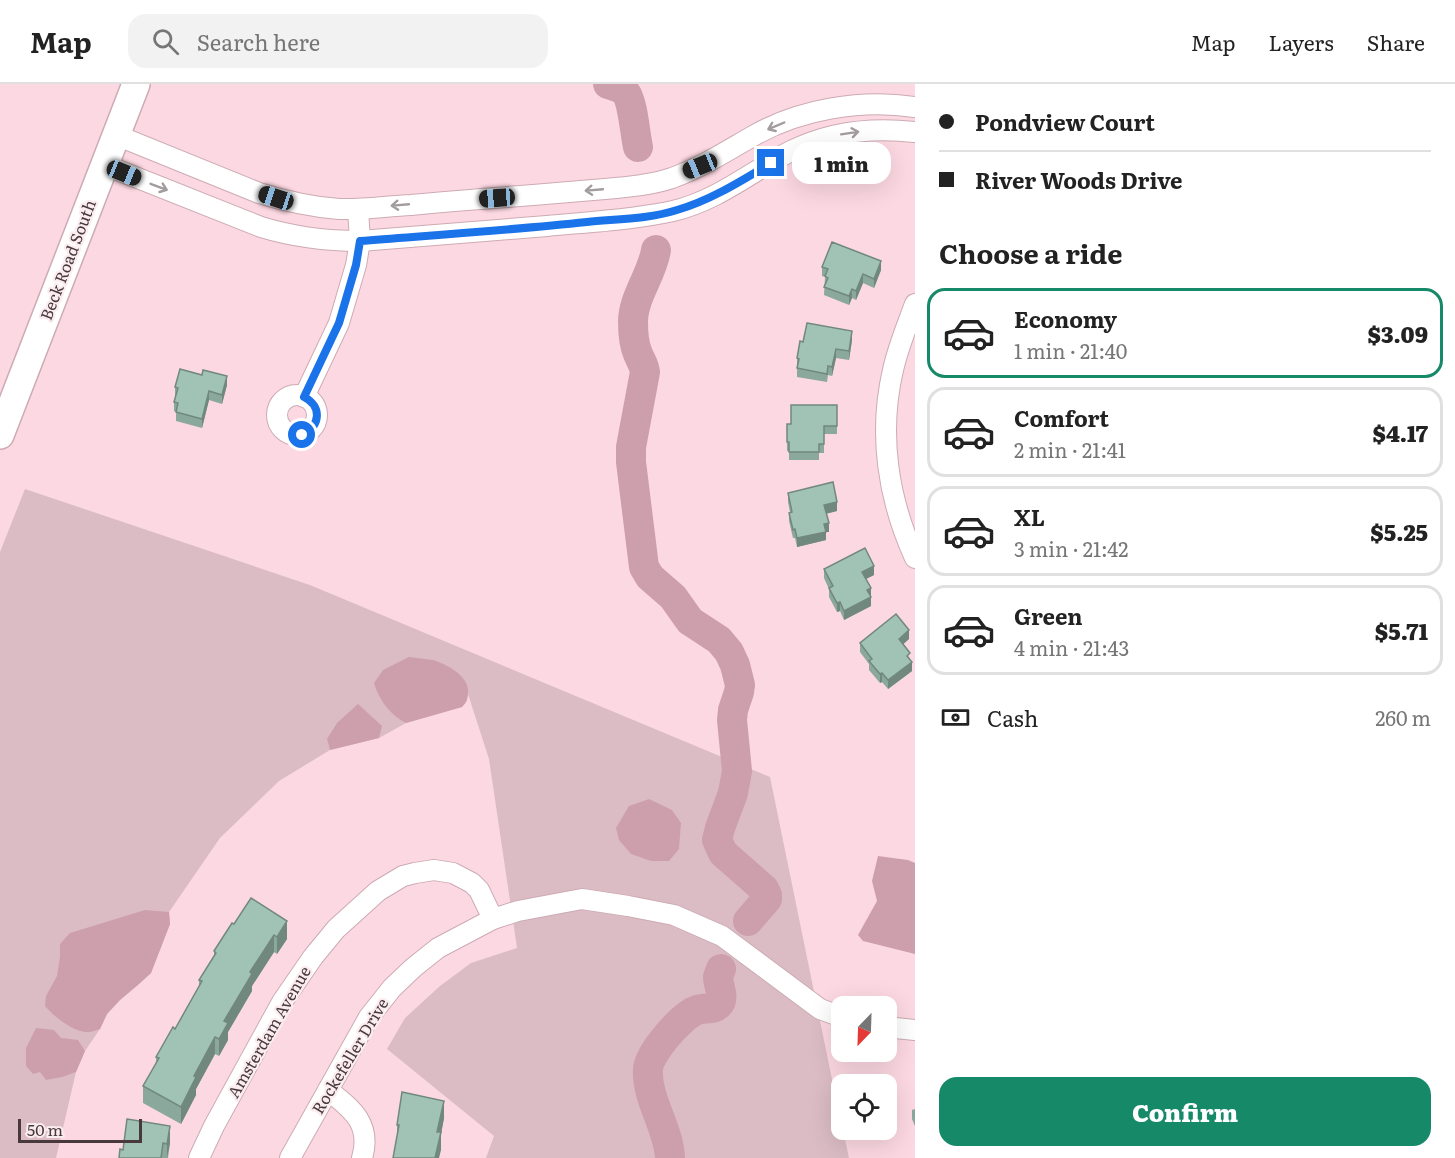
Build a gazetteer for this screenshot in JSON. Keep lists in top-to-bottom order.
{
  "streets": {
    "main road": ["Beck Road South"],
    "street": ["Amsterdam Avenue", "Rockefeller Drive"]
  },
  "crossings": [
    ["Amsterdam Avenue", "Rockefeller Drive"]
  ],
  "scale_bar": "50 m",
  "north": "bottom left",
  "page": {
    "header": "Map",
    "search": "Search here",
    "nav": ["Map", "Layers", "Share"],
    "banner": ["Pondview Court", "River Woods Drive"],
    "bubble": "1 min",
    "heading": "Choose a ride",
    "list": [
      {
        "name": "Economy",
        "note": "1 min · 21:40",
        "value": "$3.09"
      },
      {
        "name": "Comfort",
        "note": "2 min · 21:41",
        "value": "$4.17"
      },
      {
        "name": "XL",
        "note": "3 min · 21:42",
        "value": "$5.25"
      },
      {
        "name": "Green",
        "note": "4 min · 21:43",
        "value": "$5.71"
      }
    ],
    "pay": ["Cash", "260 m"],
    "buttons": "Confirm",
    "scale": "50 m"
  }
}
